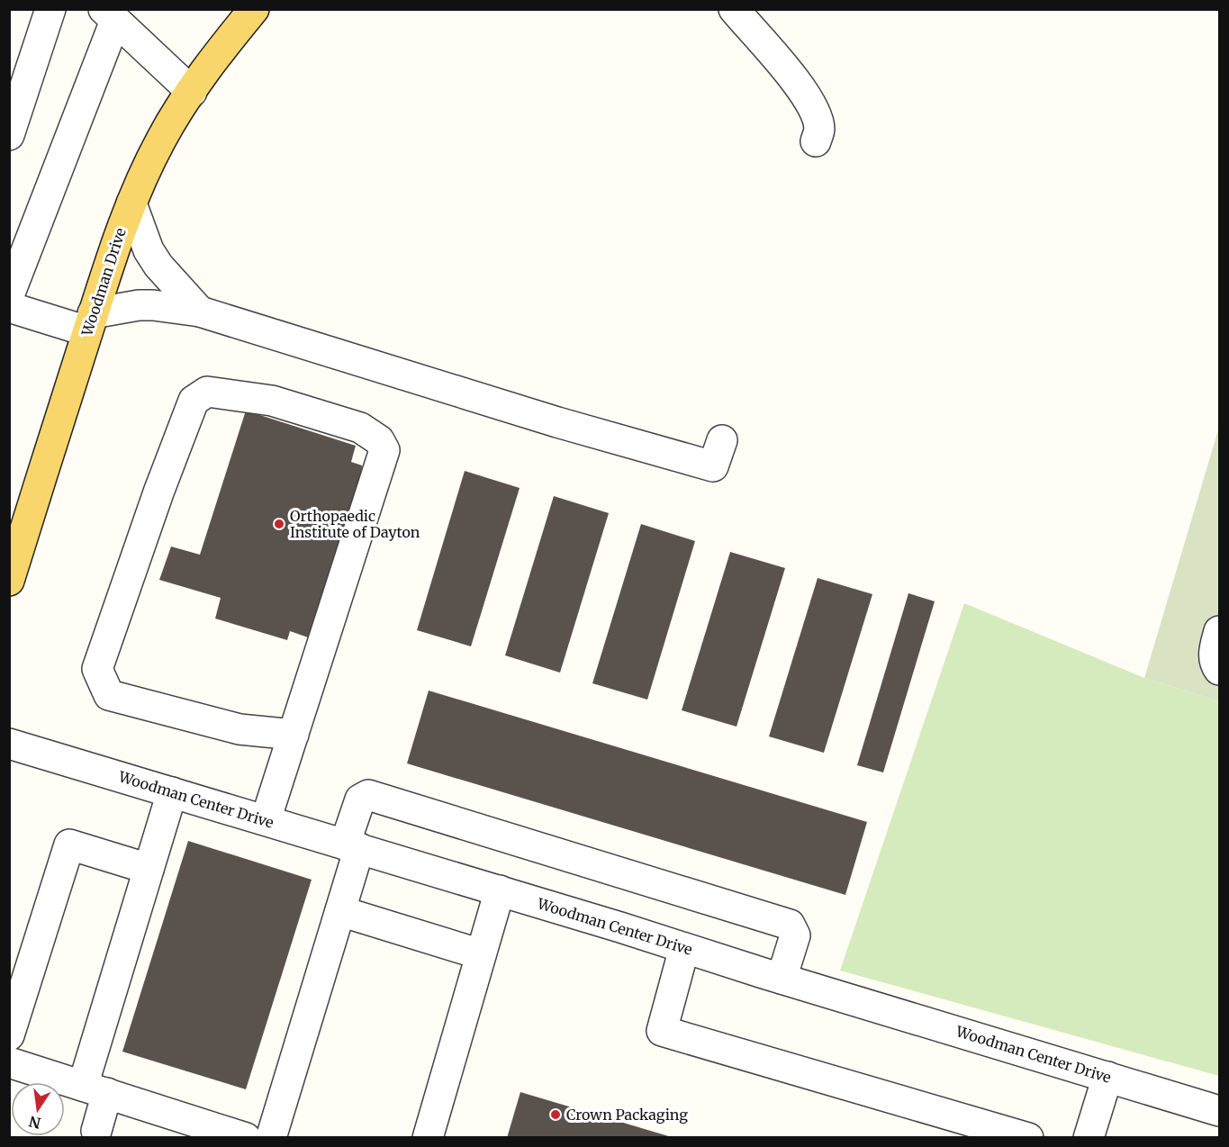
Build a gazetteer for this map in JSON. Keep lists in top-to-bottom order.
{
  "streets": {
    "main road": ["Woodman Drive"],
    "street": ["Woodman Center Drive"]
  },
  "places": ["Orthopaedic Institute of Dayton", "Crown Packaging"],
  "north": "bottom"
}
